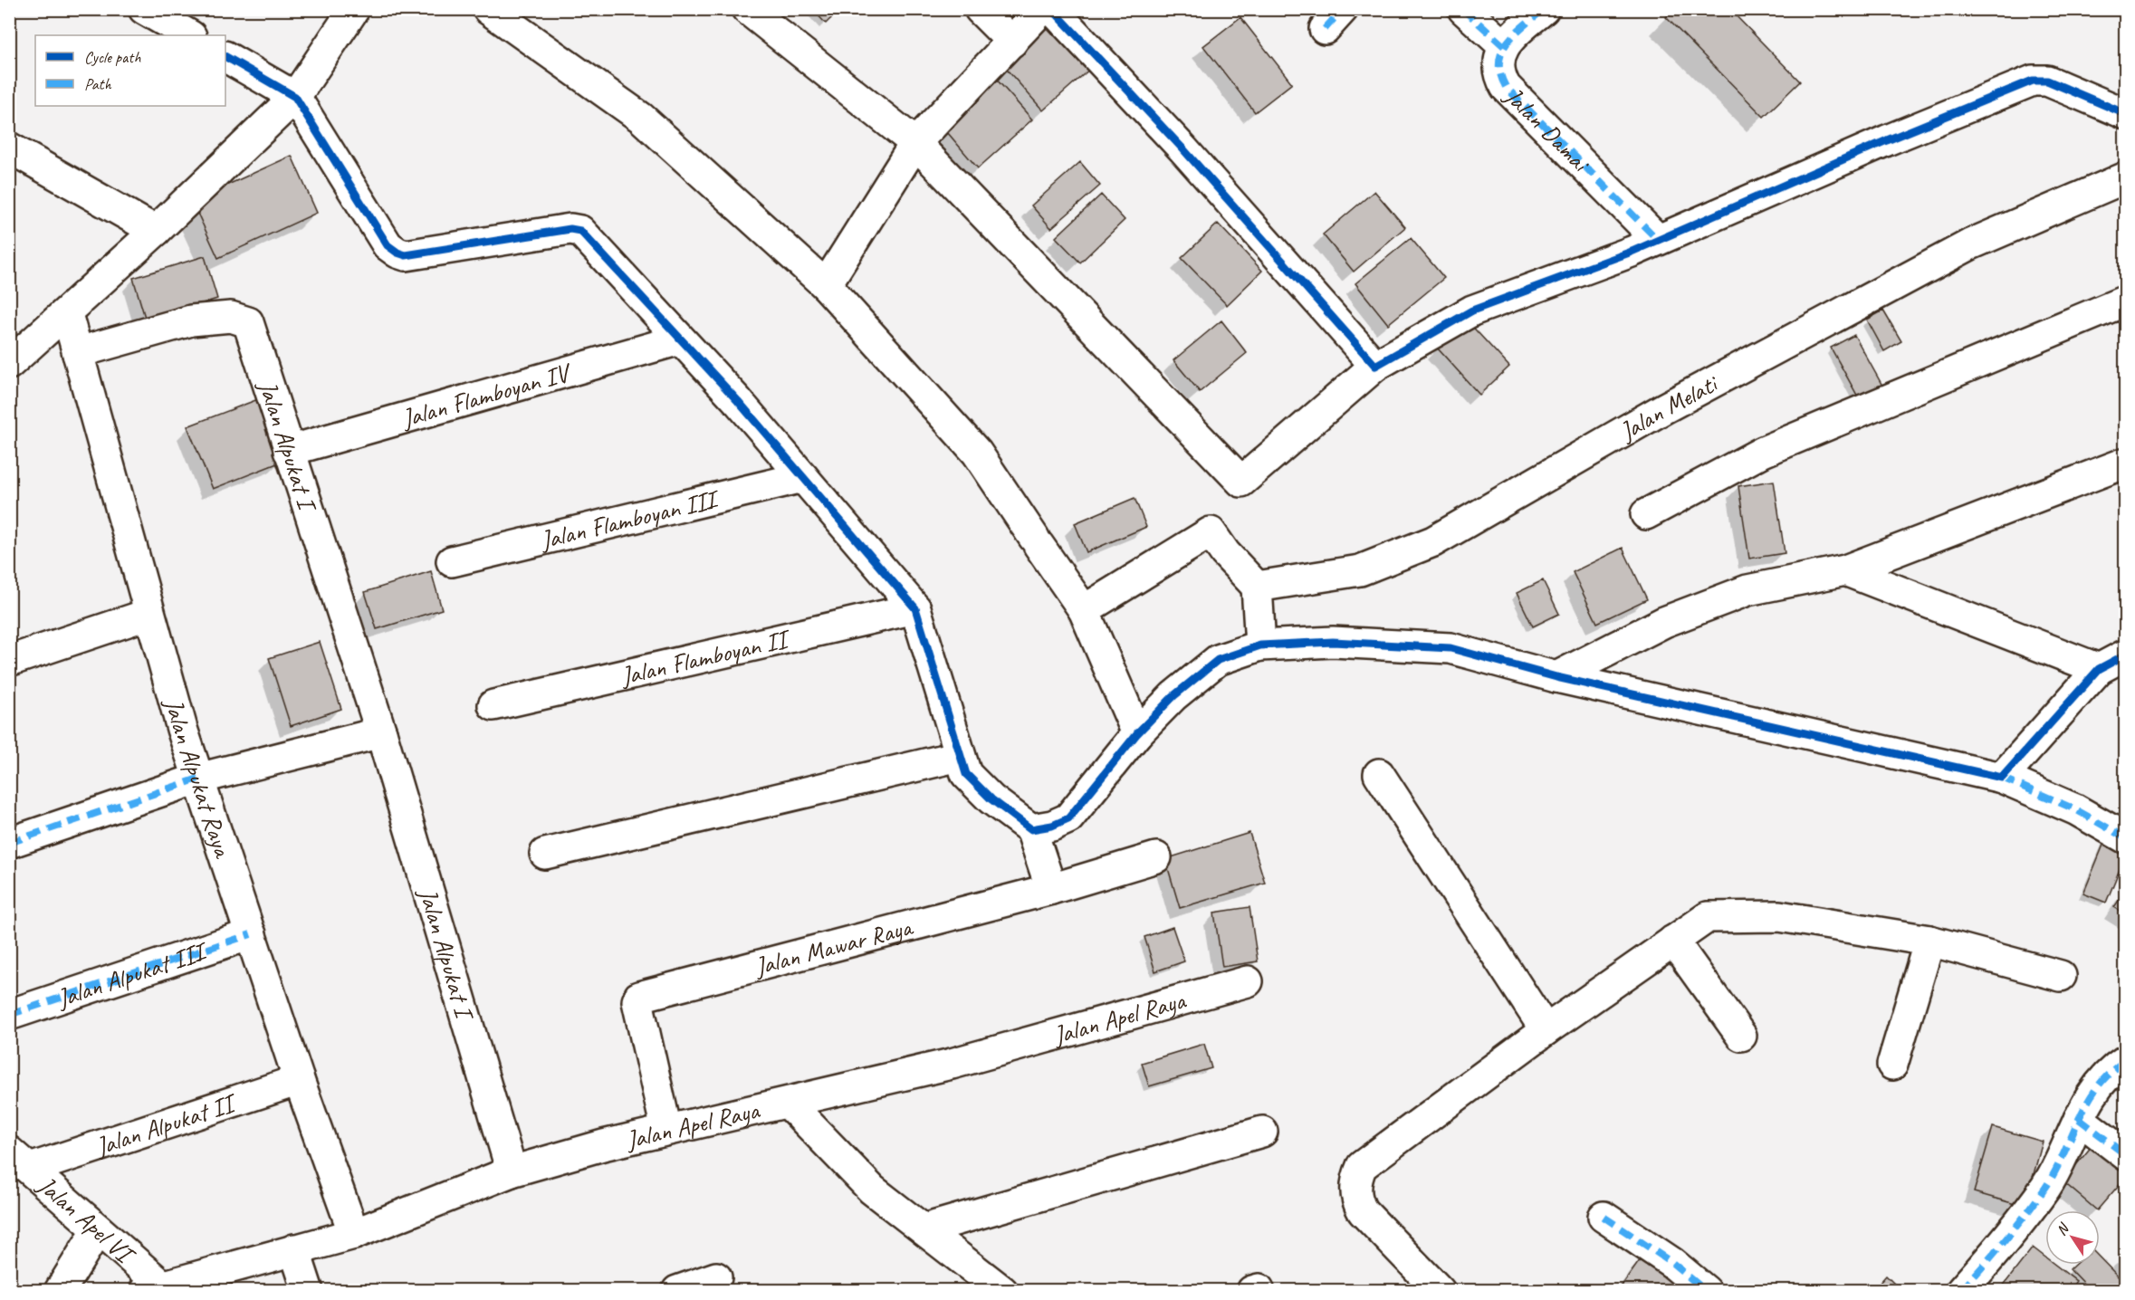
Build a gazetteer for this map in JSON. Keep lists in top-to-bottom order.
{
  "streets": {
    "street": [
      "Jalan Damai",
      "Jalan Flamboyan IV",
      "Jalan Melati",
      "Jalan Alpukat I",
      "Jalan Flamboyan III",
      "Jalan Flamboyan II",
      "Jalan Alpukat Raya",
      "Jalan Mawar Raya",
      "Jalan Alpukat III",
      "Jalan Apel Raya",
      "Jalan Alpukat II",
      "Jalan Apel VI"
    ]
  },
  "crossings": [
    ["Jalan Flamboyan IV", "Jalan Alpukat I"],
    ["Jalan Alpukat I", "Jalan Alpukat Raya"],
    ["Jalan Alpukat I", "Jalan Apel Raya"],
    ["Jalan Alpukat Raya", "Jalan Alpukat III"],
    ["Jalan Alpukat Raya", "Jalan Apel Raya"],
    ["Jalan Alpukat Raya", "Jalan Alpukat II"],
    ["Jalan Mawar Raya", "Jalan Apel Raya"],
    ["Jalan Apel Raya", "Jalan Apel VI"],
    ["Jalan Alpukat II", "Jalan Apel VI"]
  ],
  "legend": ["Cycle path", "Path"],
  "north": "top left"
}
